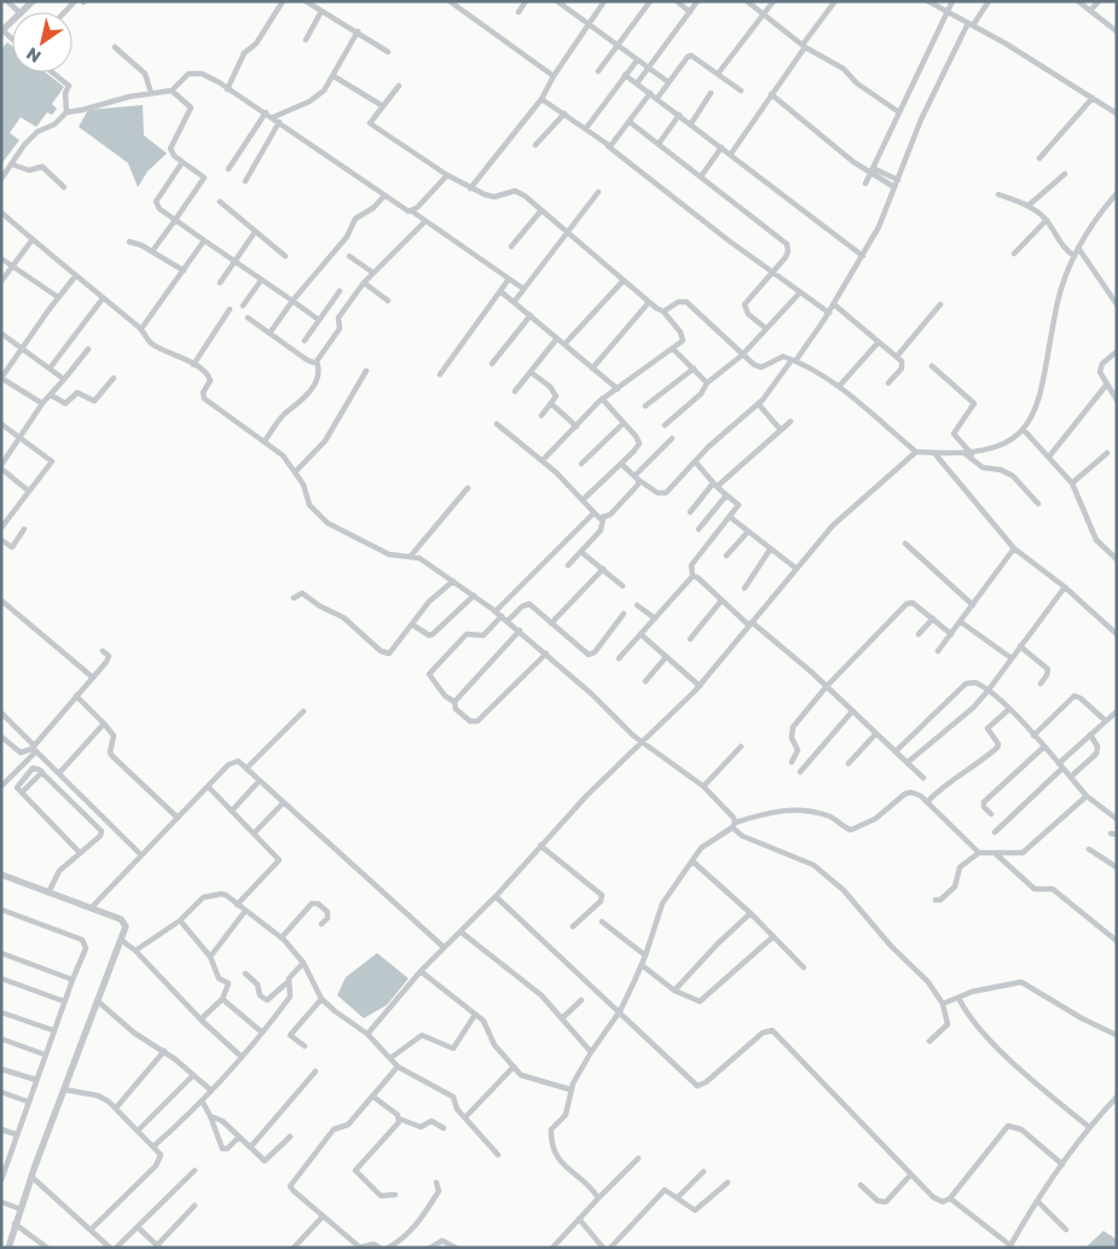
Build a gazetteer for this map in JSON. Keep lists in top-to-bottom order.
{
  "north": "bottom left"
}
